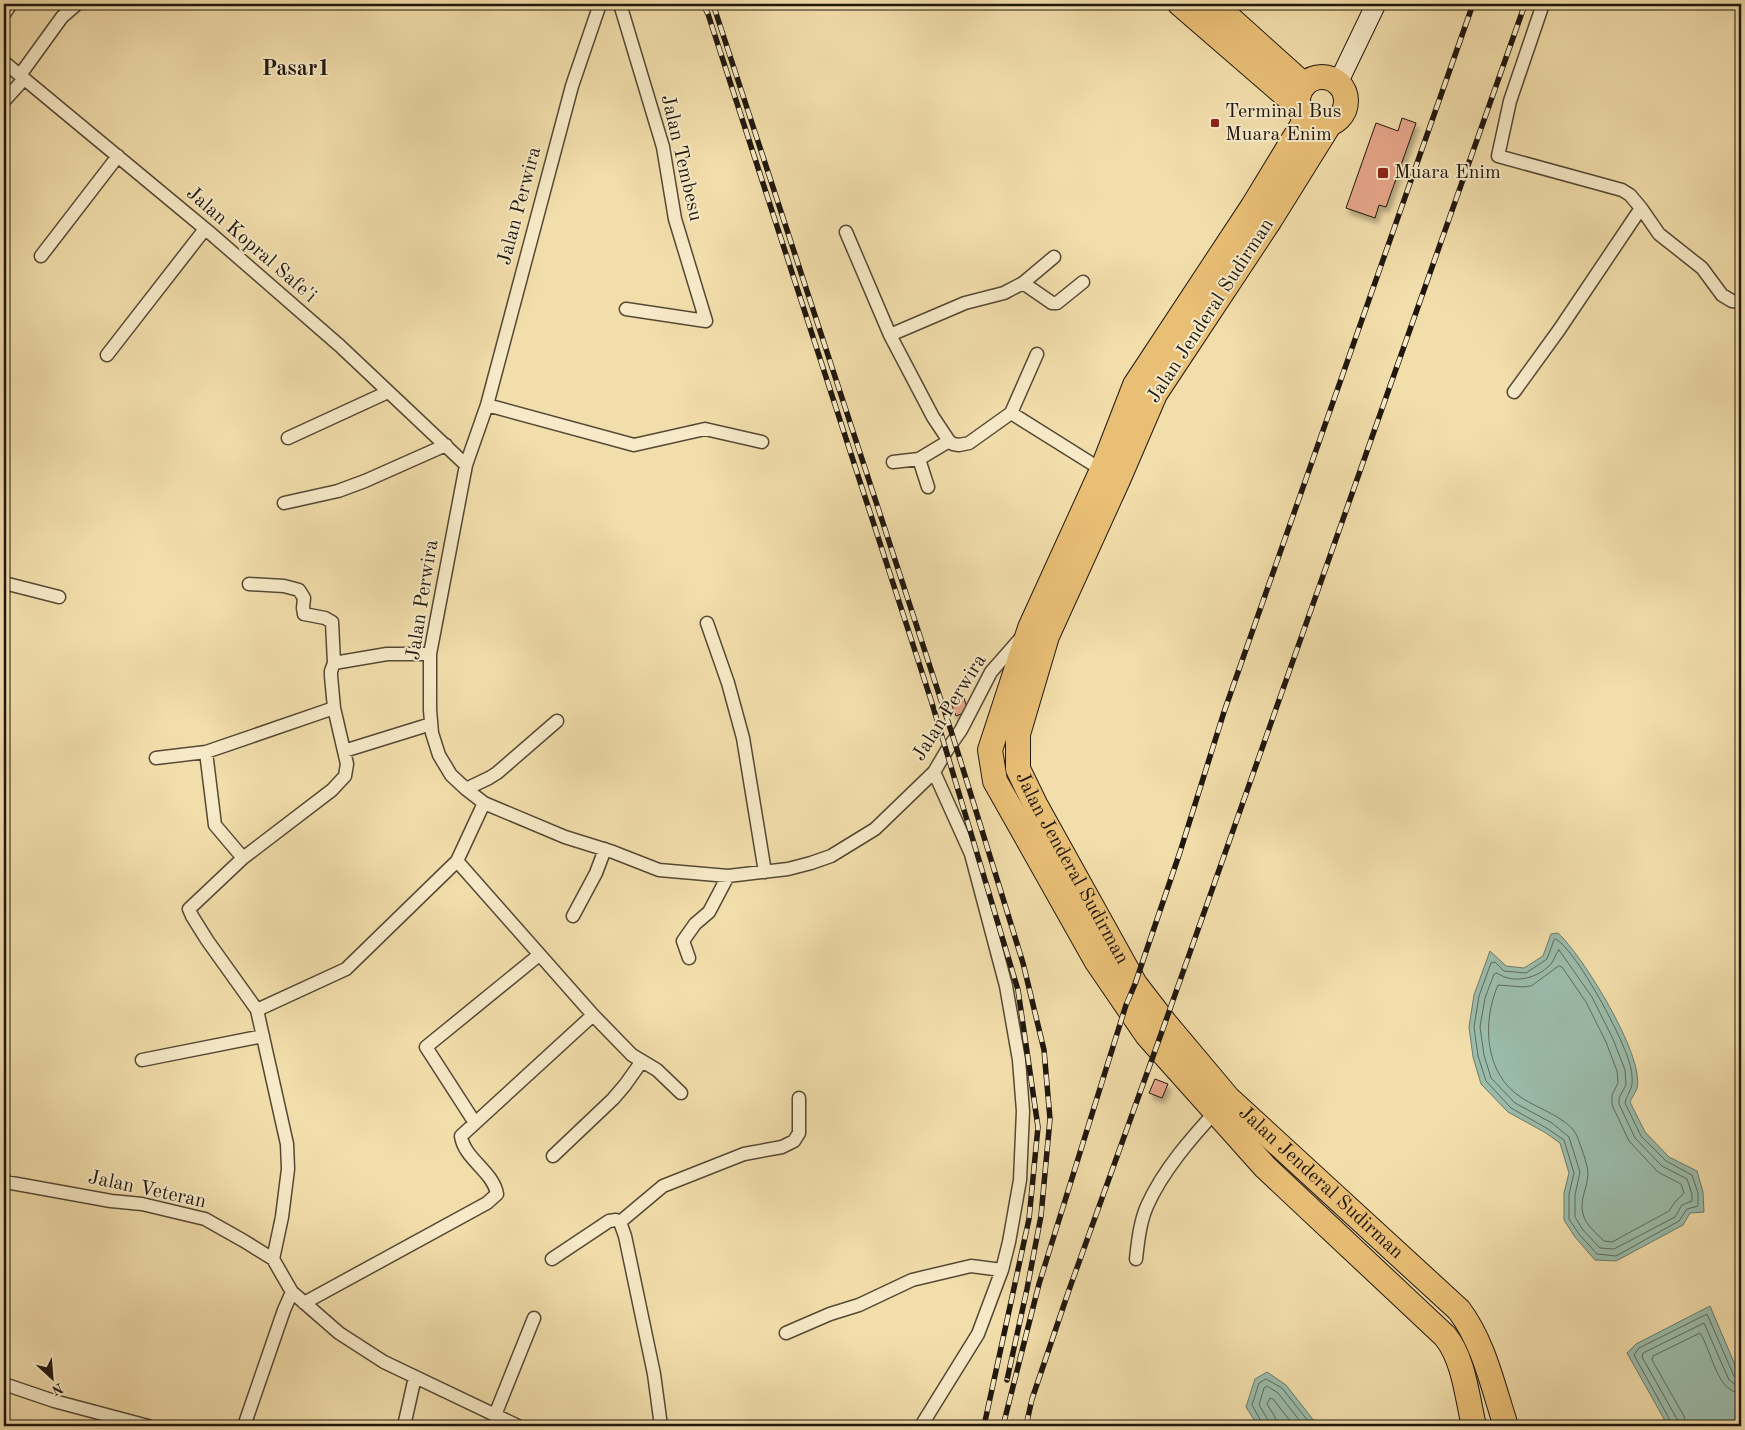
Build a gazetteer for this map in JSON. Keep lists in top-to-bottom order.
{
  "streets": {
    "highway": ["Jalan Jenderal Sudirman"],
    "street": [
      "Jalan Tembesu",
      "Jalan Perwira",
      "Jalan Kopral Safe'i",
      "Jalan Veteran"
    ]
  },
  "crossings": [
    ["Jalan Perwira", "Jalan Kopral Safe'i"],
    ["Jalan Perwira", "Jalan Jenderal Sudirman"]
  ],
  "districts": ["Pasar1"],
  "places": {
    "transit": ["Terminal Bus Muara Enim", "Muara Enim"]
  },
  "north": "bottom right"
}
